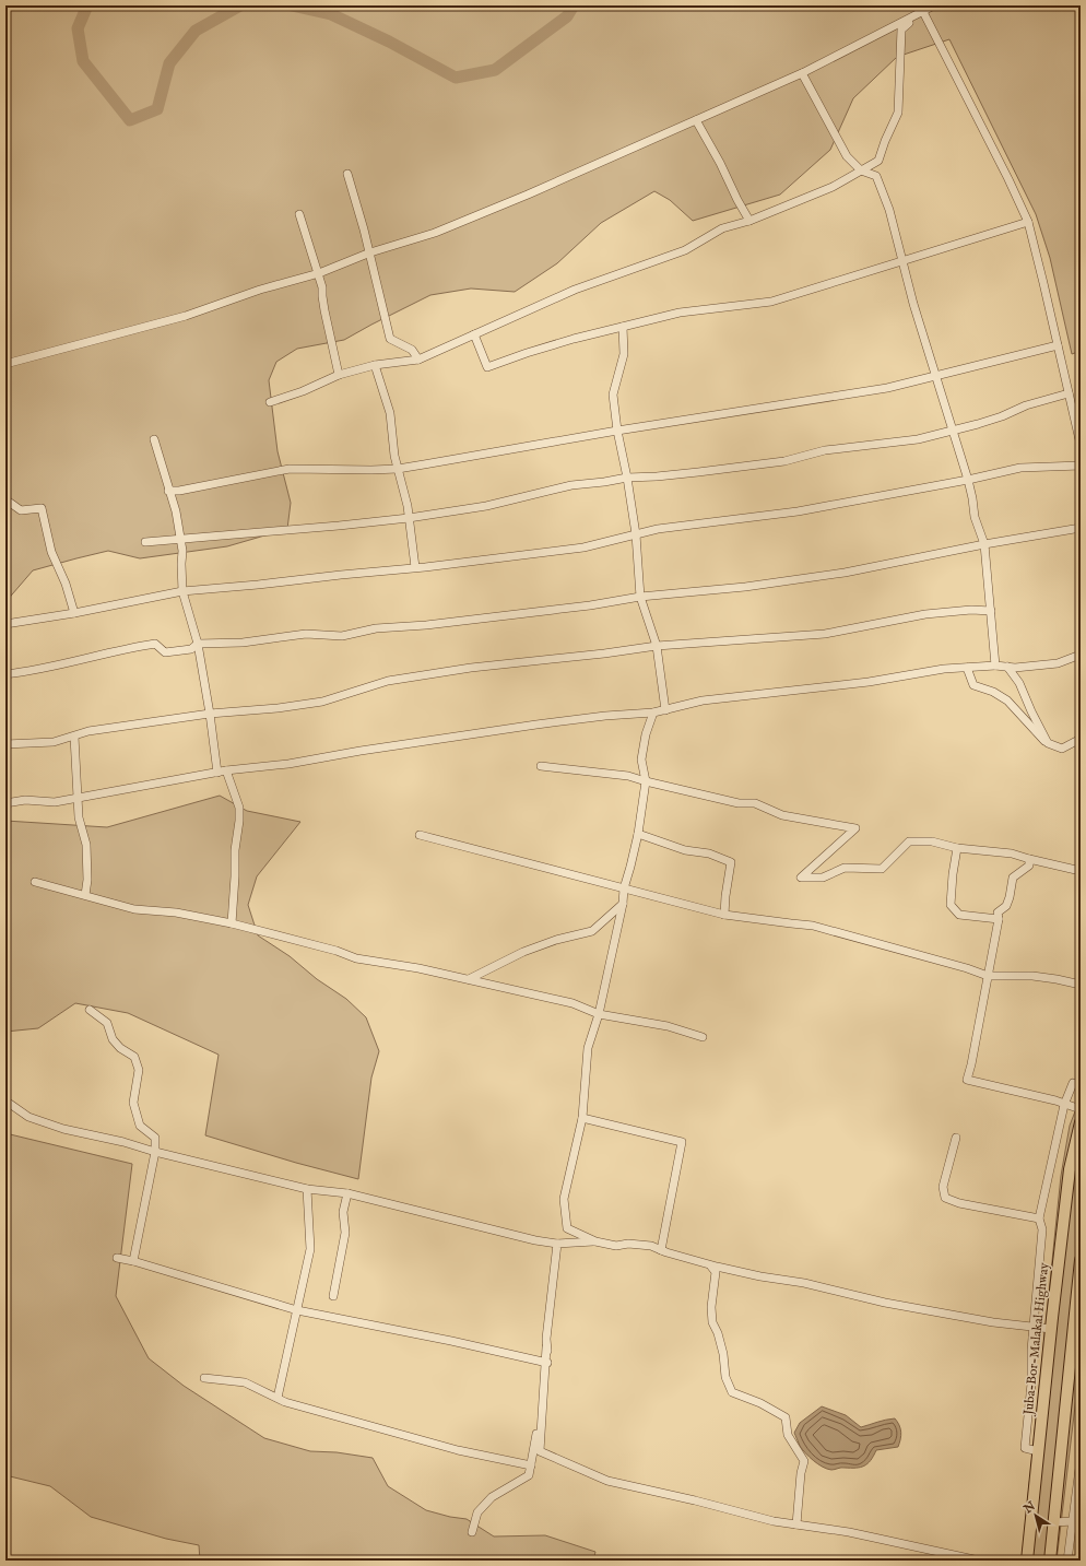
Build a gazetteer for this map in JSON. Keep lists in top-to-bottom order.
{
  "streets": {
    "highway": ["Juba-Bor-Malakal Highway"]
  },
  "north": "top left"
}
